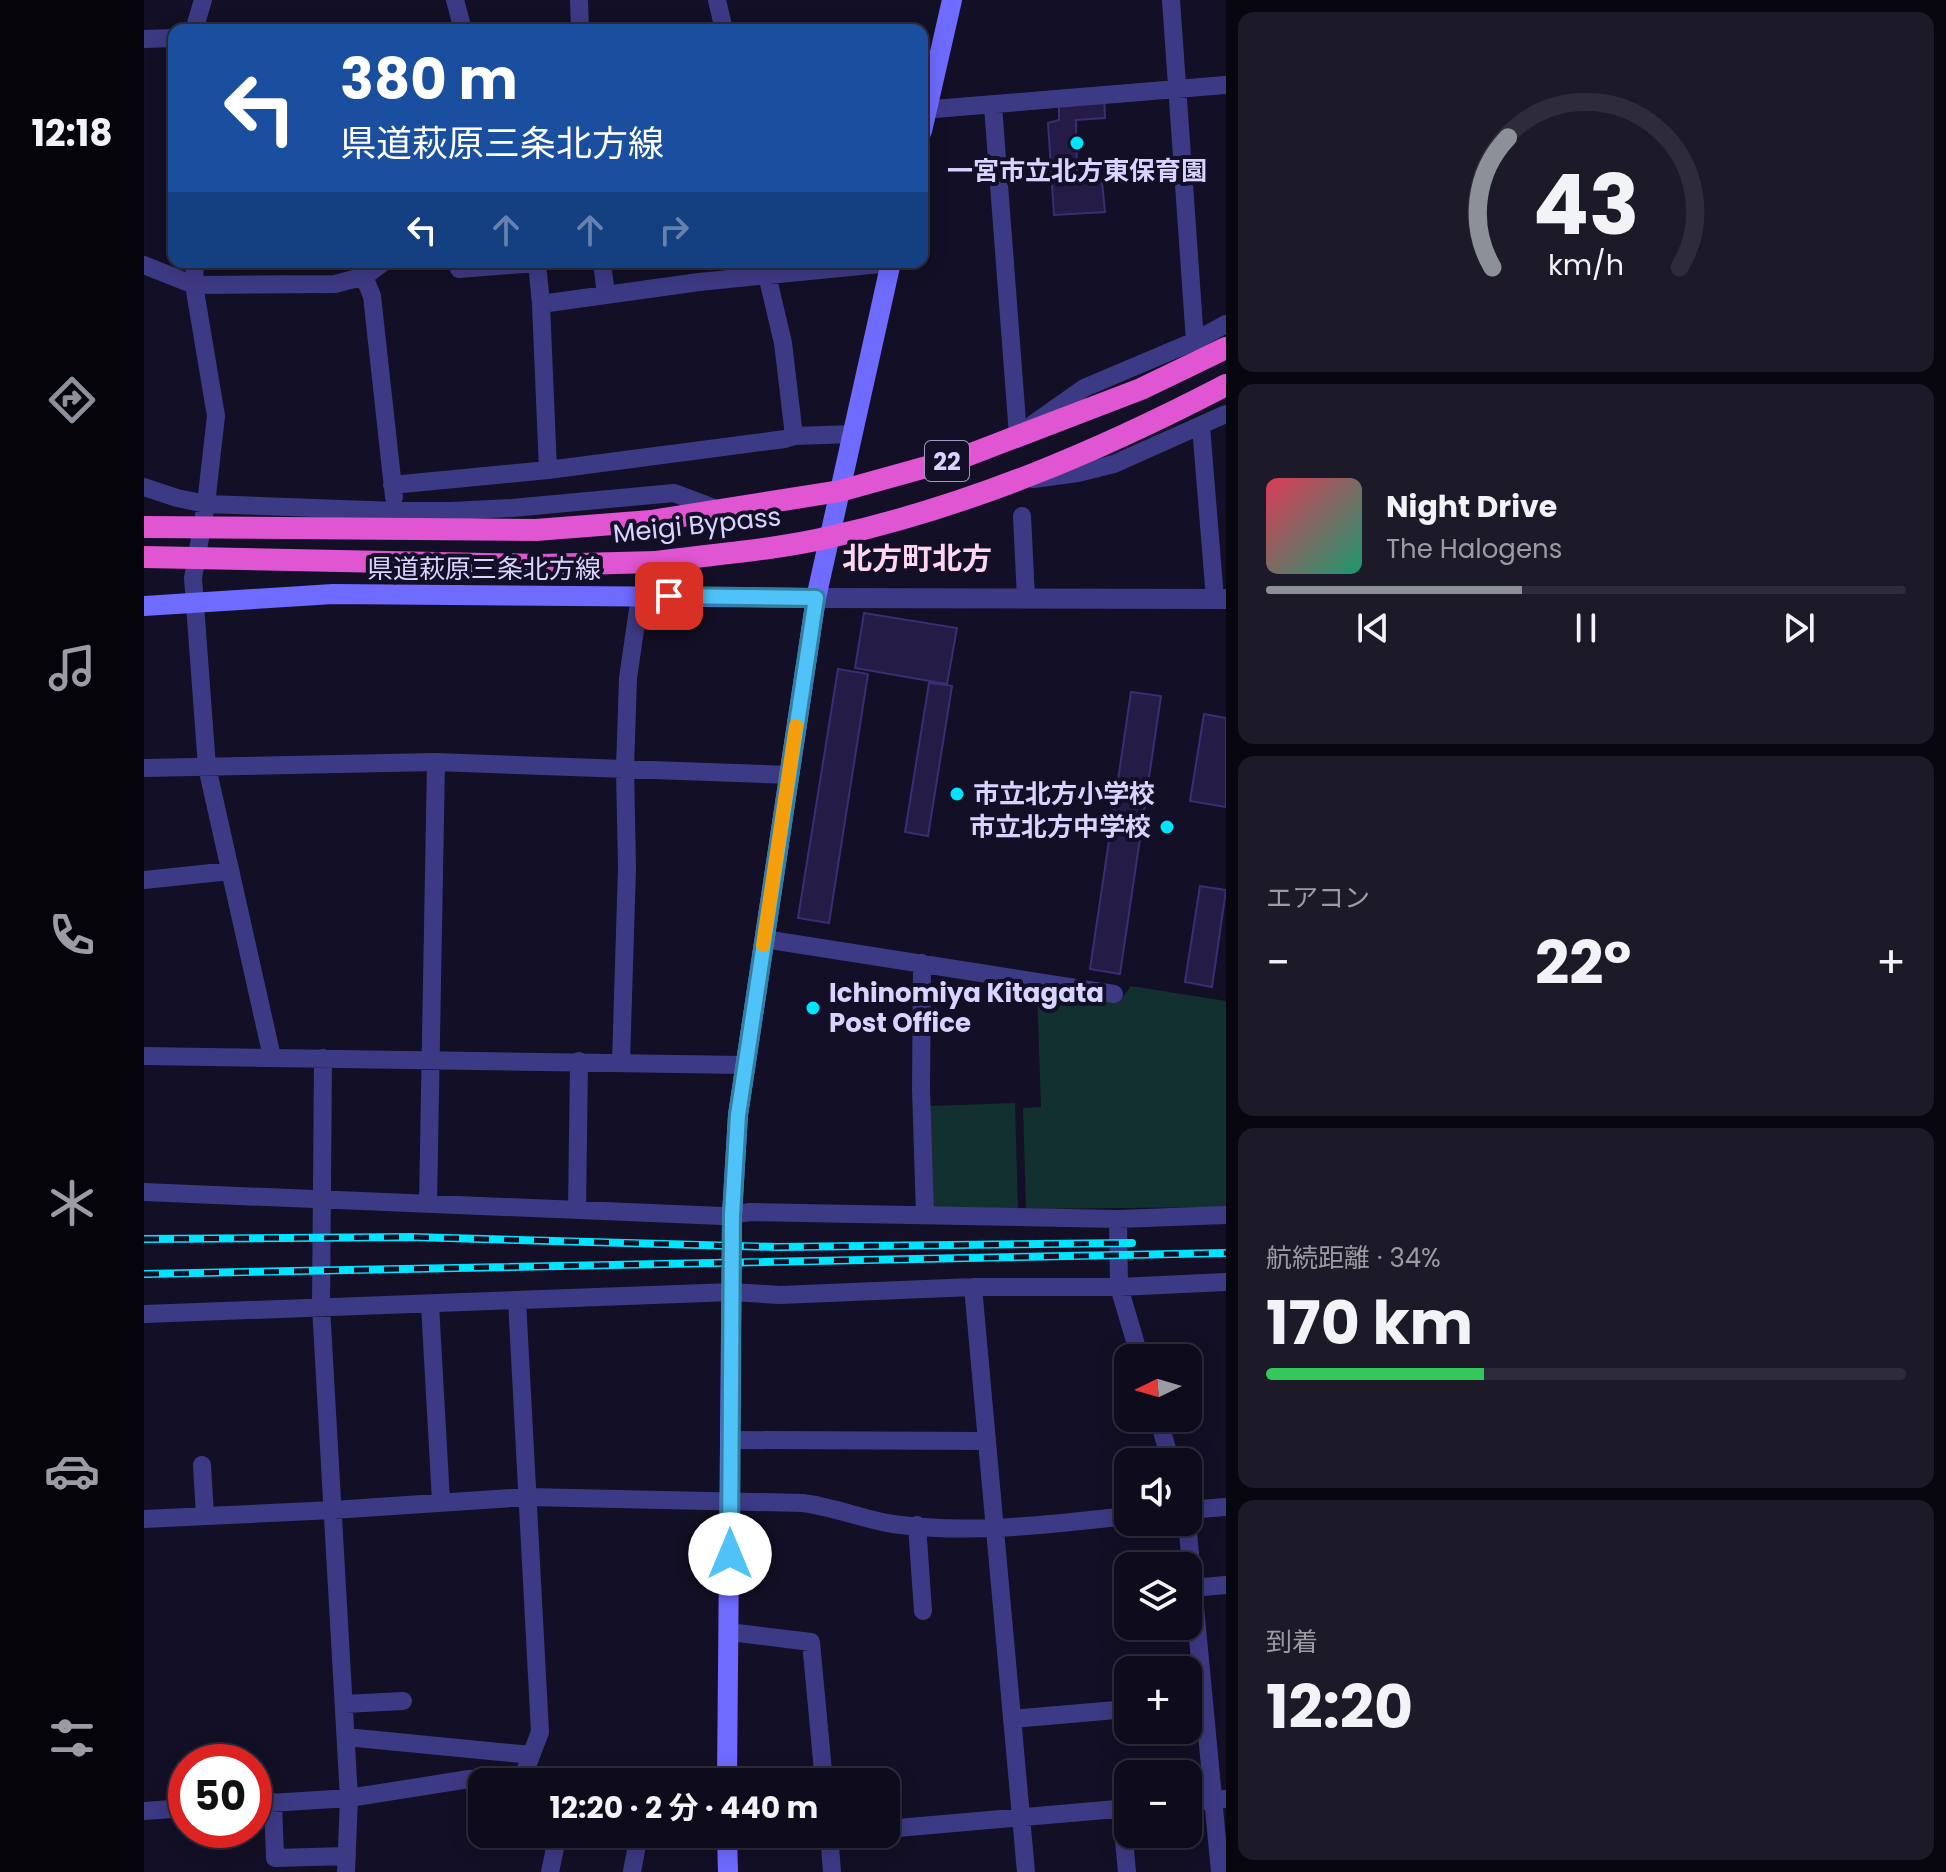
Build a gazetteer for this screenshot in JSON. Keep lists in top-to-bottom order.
{
  "streets": {
    "highway": ["22", "Meigi Bypass"],
    "main road": ["県道萩原三条北方線"]
  },
  "districts": ["北方町北方"],
  "places": [
    "一宮市立北方東保育園",
    "市立北方小学校",
    "市立北方中学校",
    "Ichinomiya Kitagata Post Office"
  ],
  "north": "left",
  "page": {
    "tabs": "12:18",
    "turn": ["380 m", "県道萩原三条北方線"],
    "song": ["Night Drive", "The Halogens"],
    "tile": [
      "エアコン",
      ["航続距離 · 34%", "170 km"],
      ["到着", "12:20"]
    ],
    "heat": ["−", "22°", "+"],
    "map_buttons": ["+", "−"],
    "limit": "50",
    "trip": "12:20 · 2 分 · 440 m",
    "gauge": ["43", "km/h"]
  }
}
